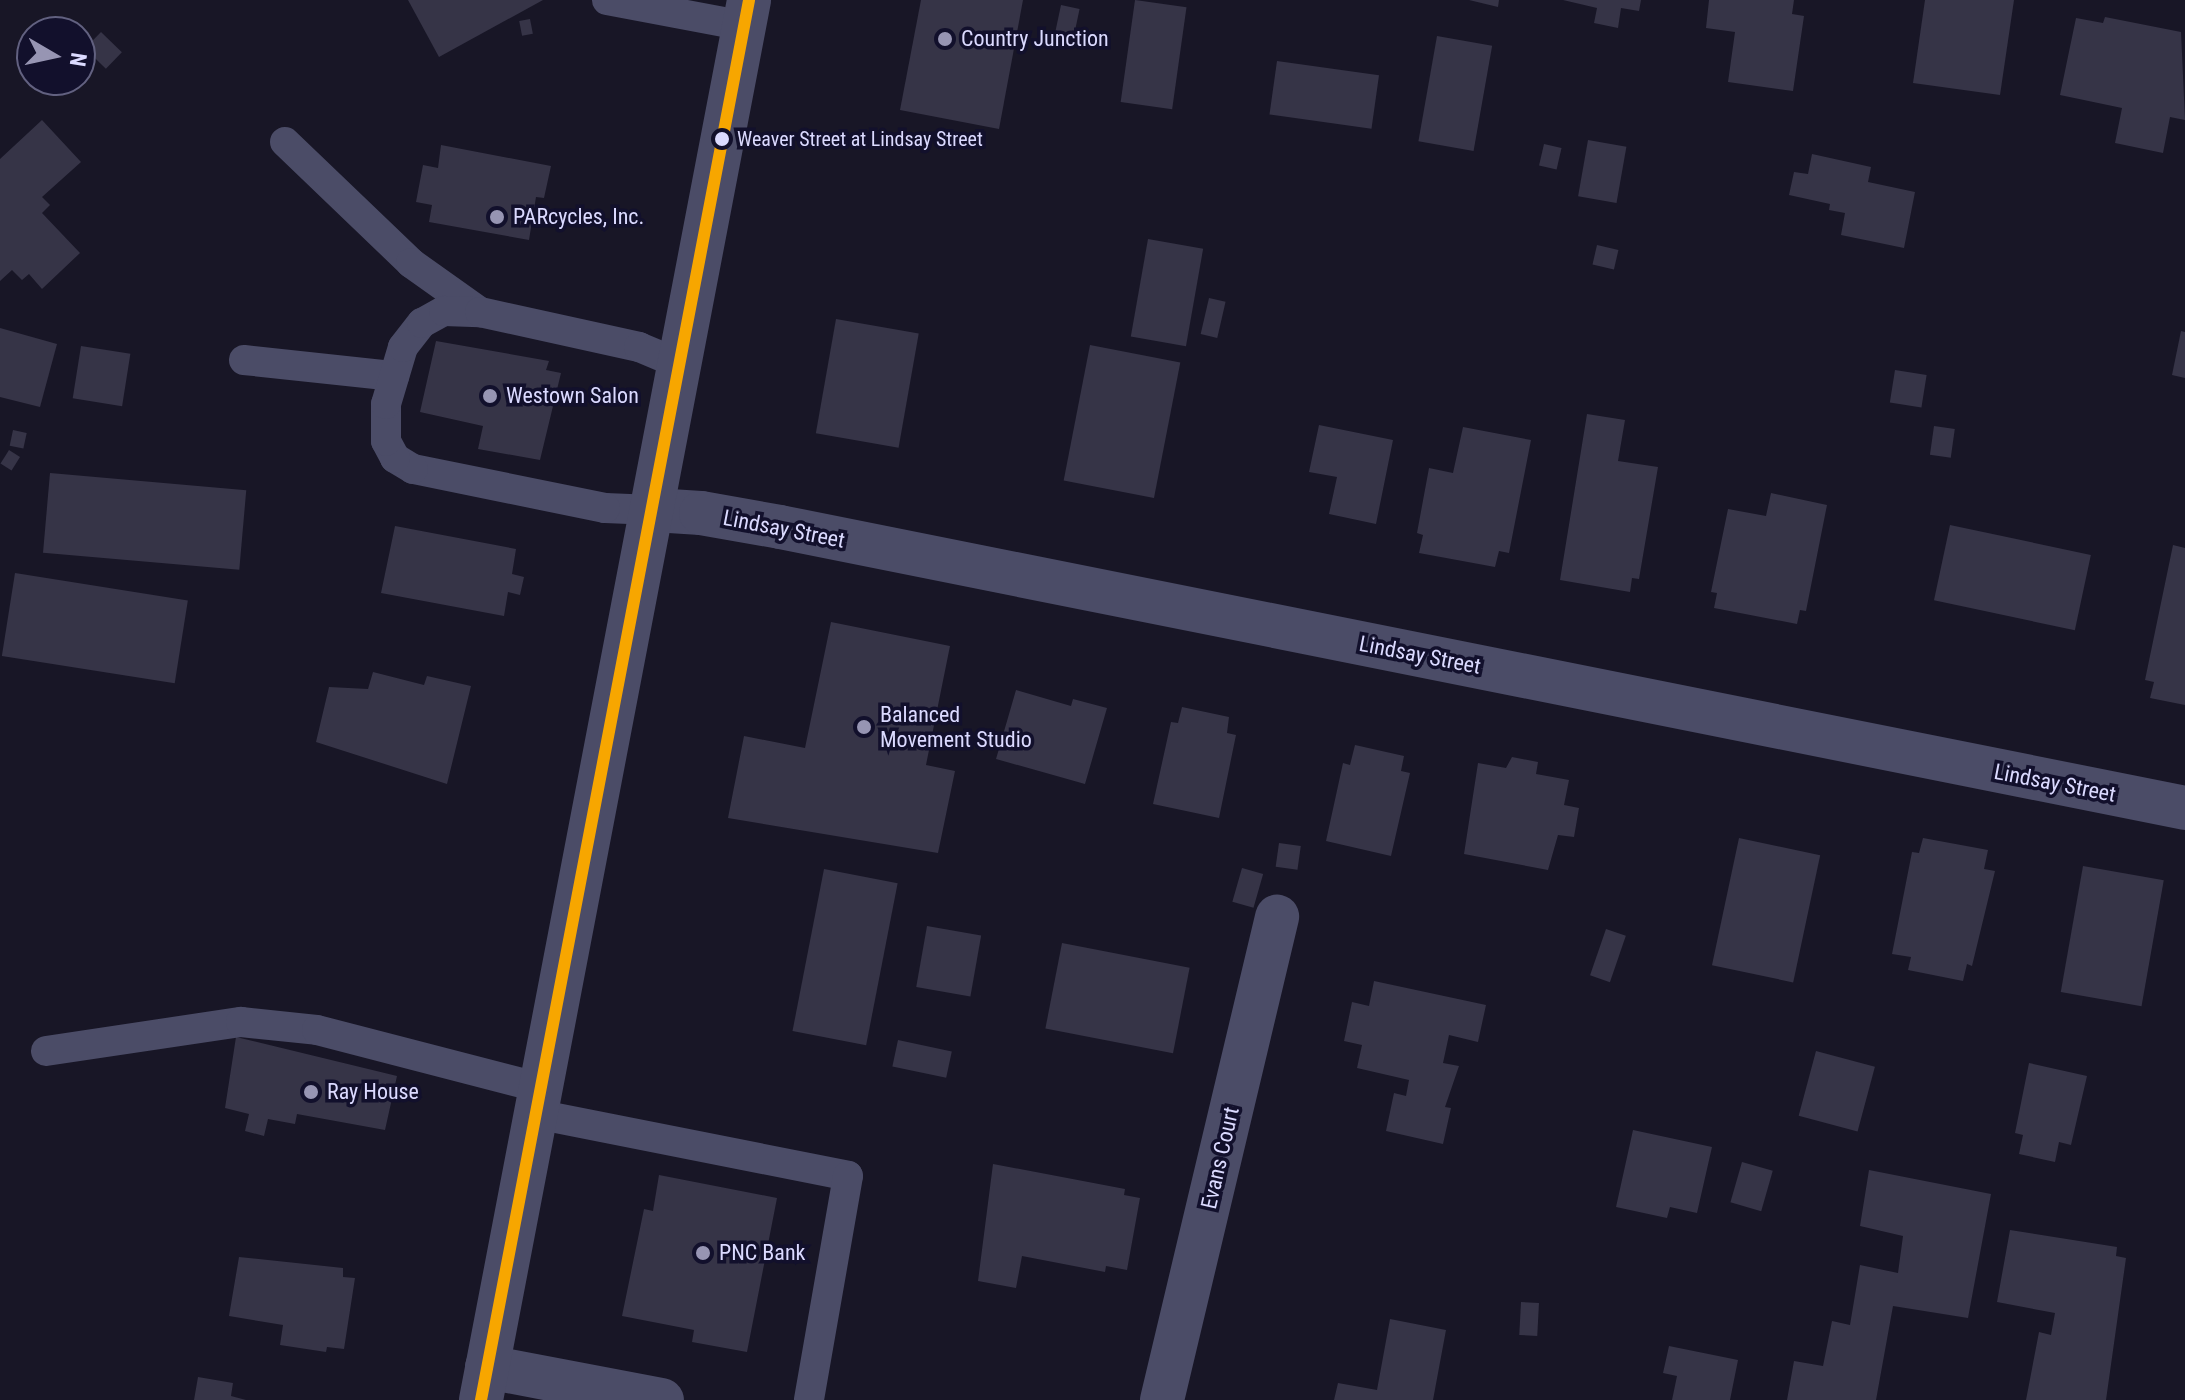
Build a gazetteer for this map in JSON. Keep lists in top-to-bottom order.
{
  "streets": {
    "street": ["Lindsay Street", "Evans Court"]
  },
  "places": [
    "Country Junction",
    "Weaver Street at Lindsay Street",
    "PARcycles, Inc.",
    "Westown Salon",
    "Balanced Movement Studio",
    "Ray House",
    "PNC Bank"
  ],
  "north": "right"
}
